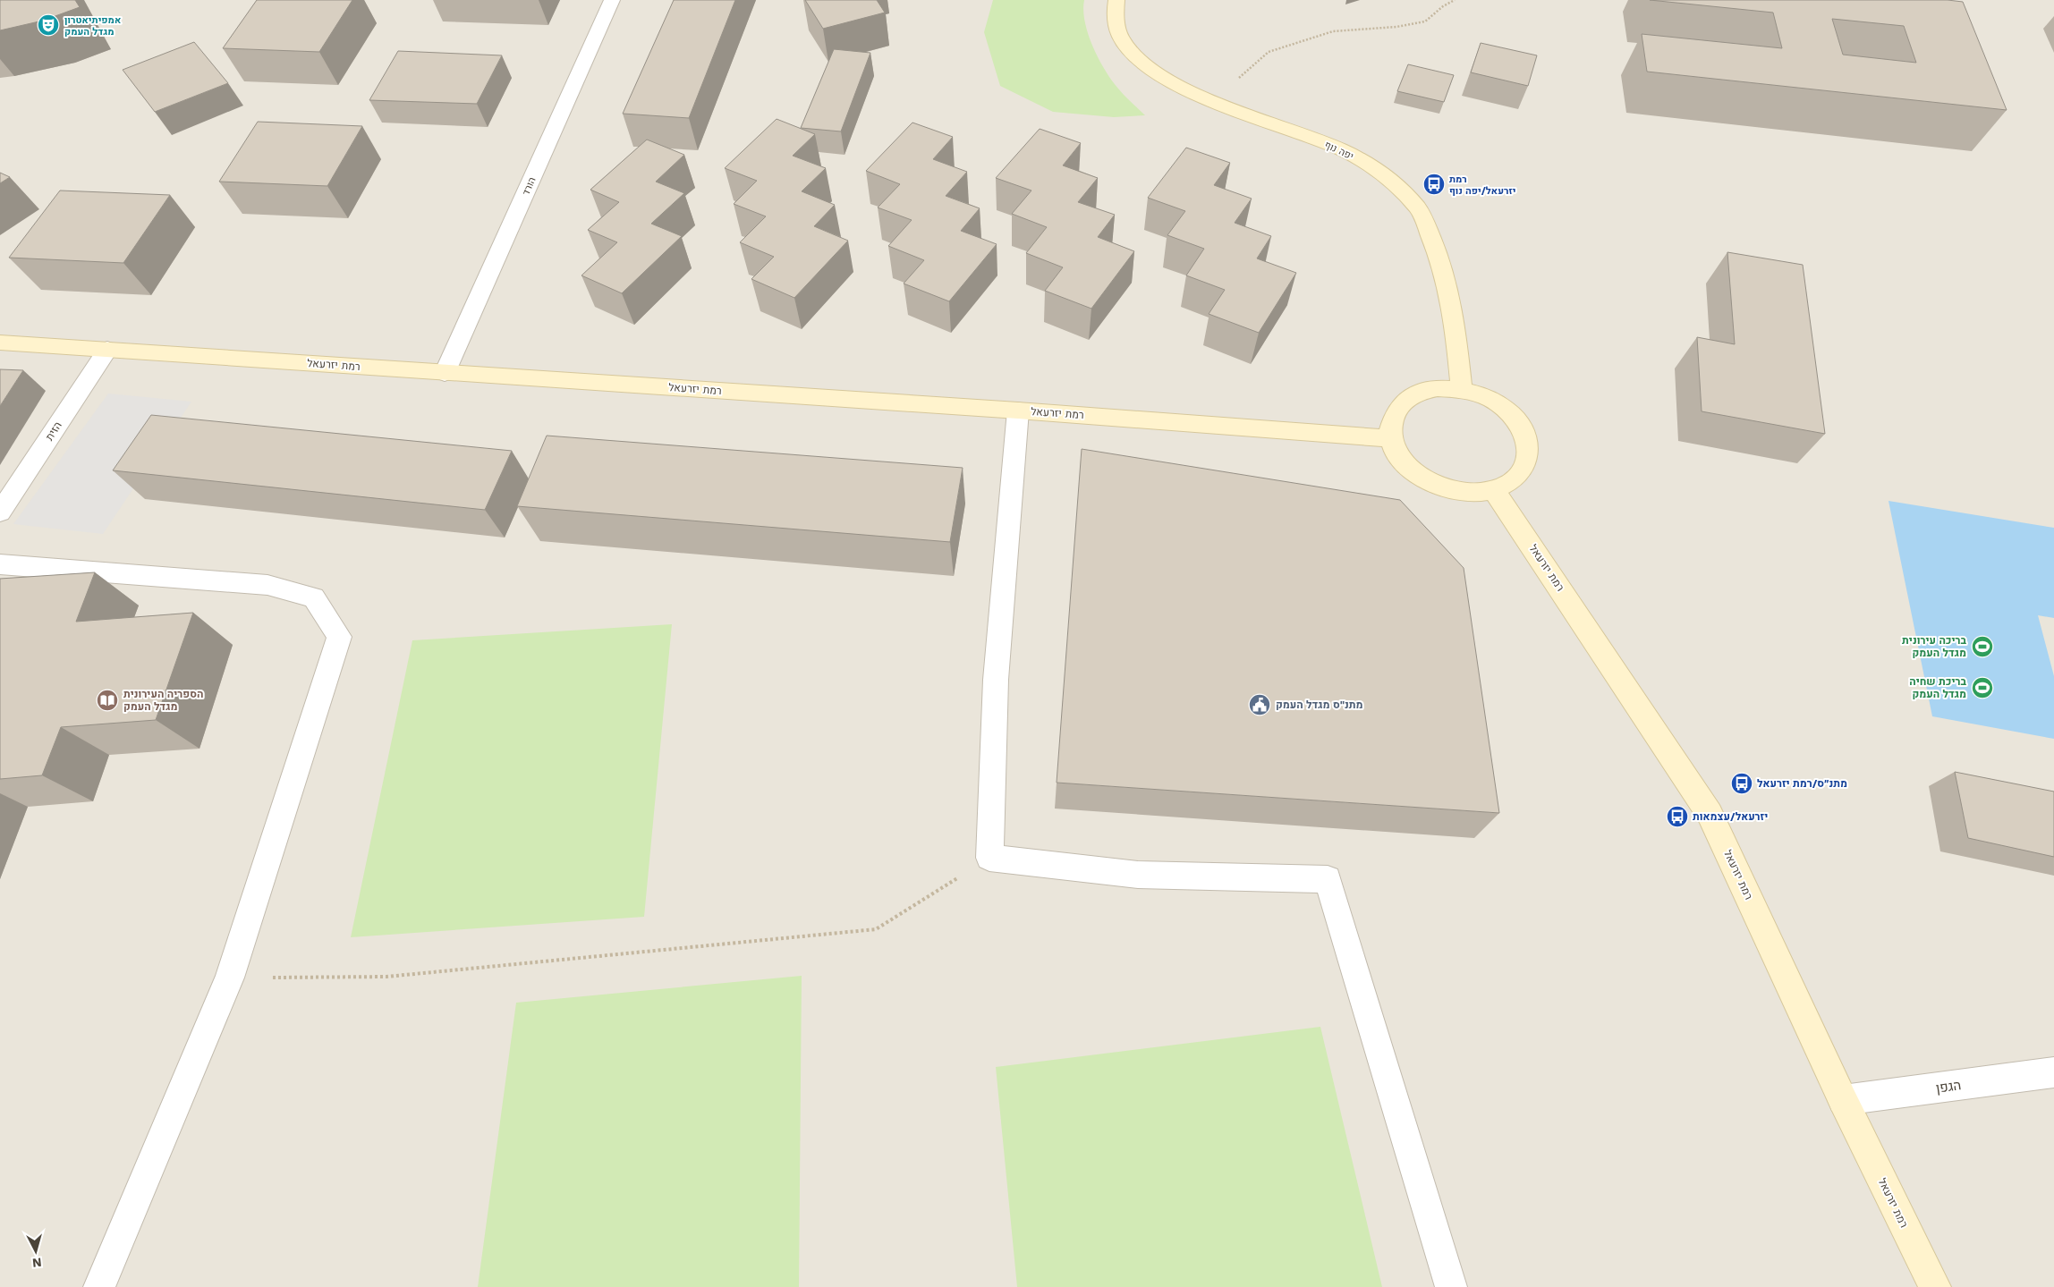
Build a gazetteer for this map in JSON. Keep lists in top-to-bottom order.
{
  "streets": {
    "street": [
      "יפה נוף",
      "הורד",
      "רמת יזרעאל",
      "הזית",
      "הגפן"
    ]
  },
  "crossings": [
    ["יפה נוף", "רמת יזרעאל"],
    ["הורד", "רמת יזרעאל"],
    ["רמת יזרעאל", "הזית"],
    ["רמת יזרעאל", "הגפן"]
  ],
  "places": {
    "theatre": ["אמפיתיאטרון מגדל העמק"],
    "bus stop": ["רמת יזרעאל/יפה נוף", "מתנ״ס/רמת יזרעאל", "יזרעאל/עצמאות"],
    "sports": ["בריכה עירונית מגדל העמק", "בריכת שחיה מגדל העמק"],
    "library": ["הספריה העירונית מגדל העמק"],
    "public building": ["מתנ\"ס מגדל העמק"]
  },
  "north": "bottom"
}
